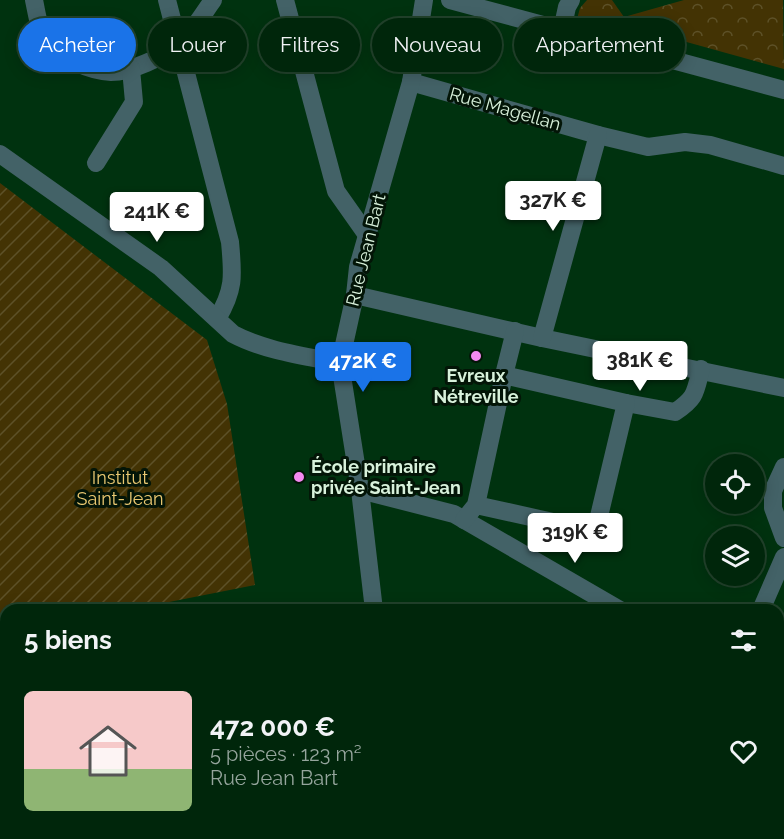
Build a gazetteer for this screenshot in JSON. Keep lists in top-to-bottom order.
{
  "streets": {
    "street": ["Rue Magellan", "Rue Jean Bart"]
  },
  "crossings": [
    ["Rue Magellan", "Rue Jean Bart"]
  ],
  "parks": ["Institut Saint-Jean"],
  "places": ["Evreux Nétreville", "École primaire privée Saint-Jean"],
  "page": {
    "chip": [
      "Acheter",
      "Louer",
      "Filtres",
      "Nouveau",
      "Appartement"
    ],
    "price": [
      "327K €",
      "241K €",
      "381K €",
      "472K €",
      "319K €"
    ],
    "heading": "5 biens",
    "list": [
      {
        "name": "472 000 €",
        "note": "5 pièces · 123 m² · Rue Jean Bart"
      }
    ]
  }
}
